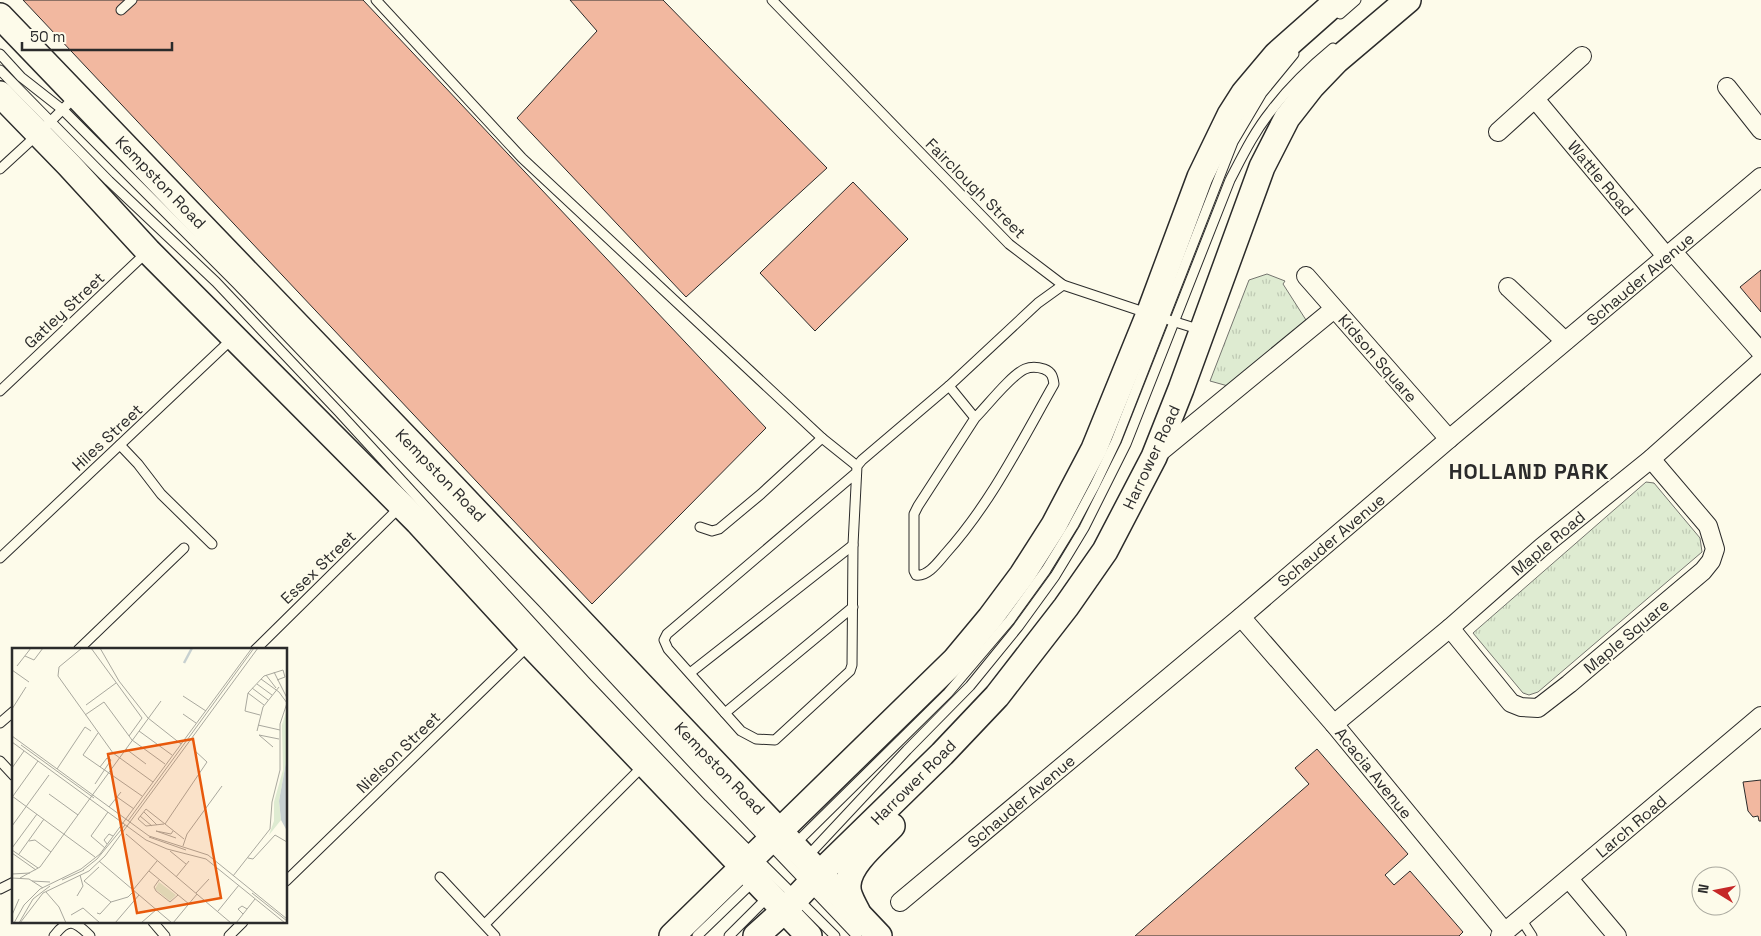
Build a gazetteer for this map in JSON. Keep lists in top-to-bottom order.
{
  "streets": {
    "main road": ["Kempston Road", "Harrower Road"],
    "street": [
      "Wattle Road",
      "Schauder Avenue",
      "Kidson Square",
      "Maple Road",
      "Maple Square",
      "Acacia Avenue",
      "Larch Road"
    ],
    "lane": [
      "Fairclough Street",
      "Gatley Street",
      "Hiles Street",
      "Essex Street",
      "Nielson Street"
    ]
  },
  "crossings": [
    ["Wattle Road", "Schauder Avenue"],
    ["Kempston Road", "Gatley Street"],
    ["Kempston Road", "Hiles Street"],
    ["Kempston Road", "Harrower Road"],
    ["Kempston Road", "Essex Street"],
    ["Kempston Road", "Nielson Street"],
    ["Fairclough Street", "Harrower Road"],
    ["Schauder Avenue", "Kidson Square"],
    ["Schauder Avenue", "Acacia Avenue"],
    ["Maple Road", "Maple Square"],
    ["Maple Road", "Acacia Avenue"],
    ["Acacia Avenue", "Larch Road"]
  ],
  "districts": ["HOLLAND PARK"],
  "scale_bar": "50 m",
  "north": "left"
}
